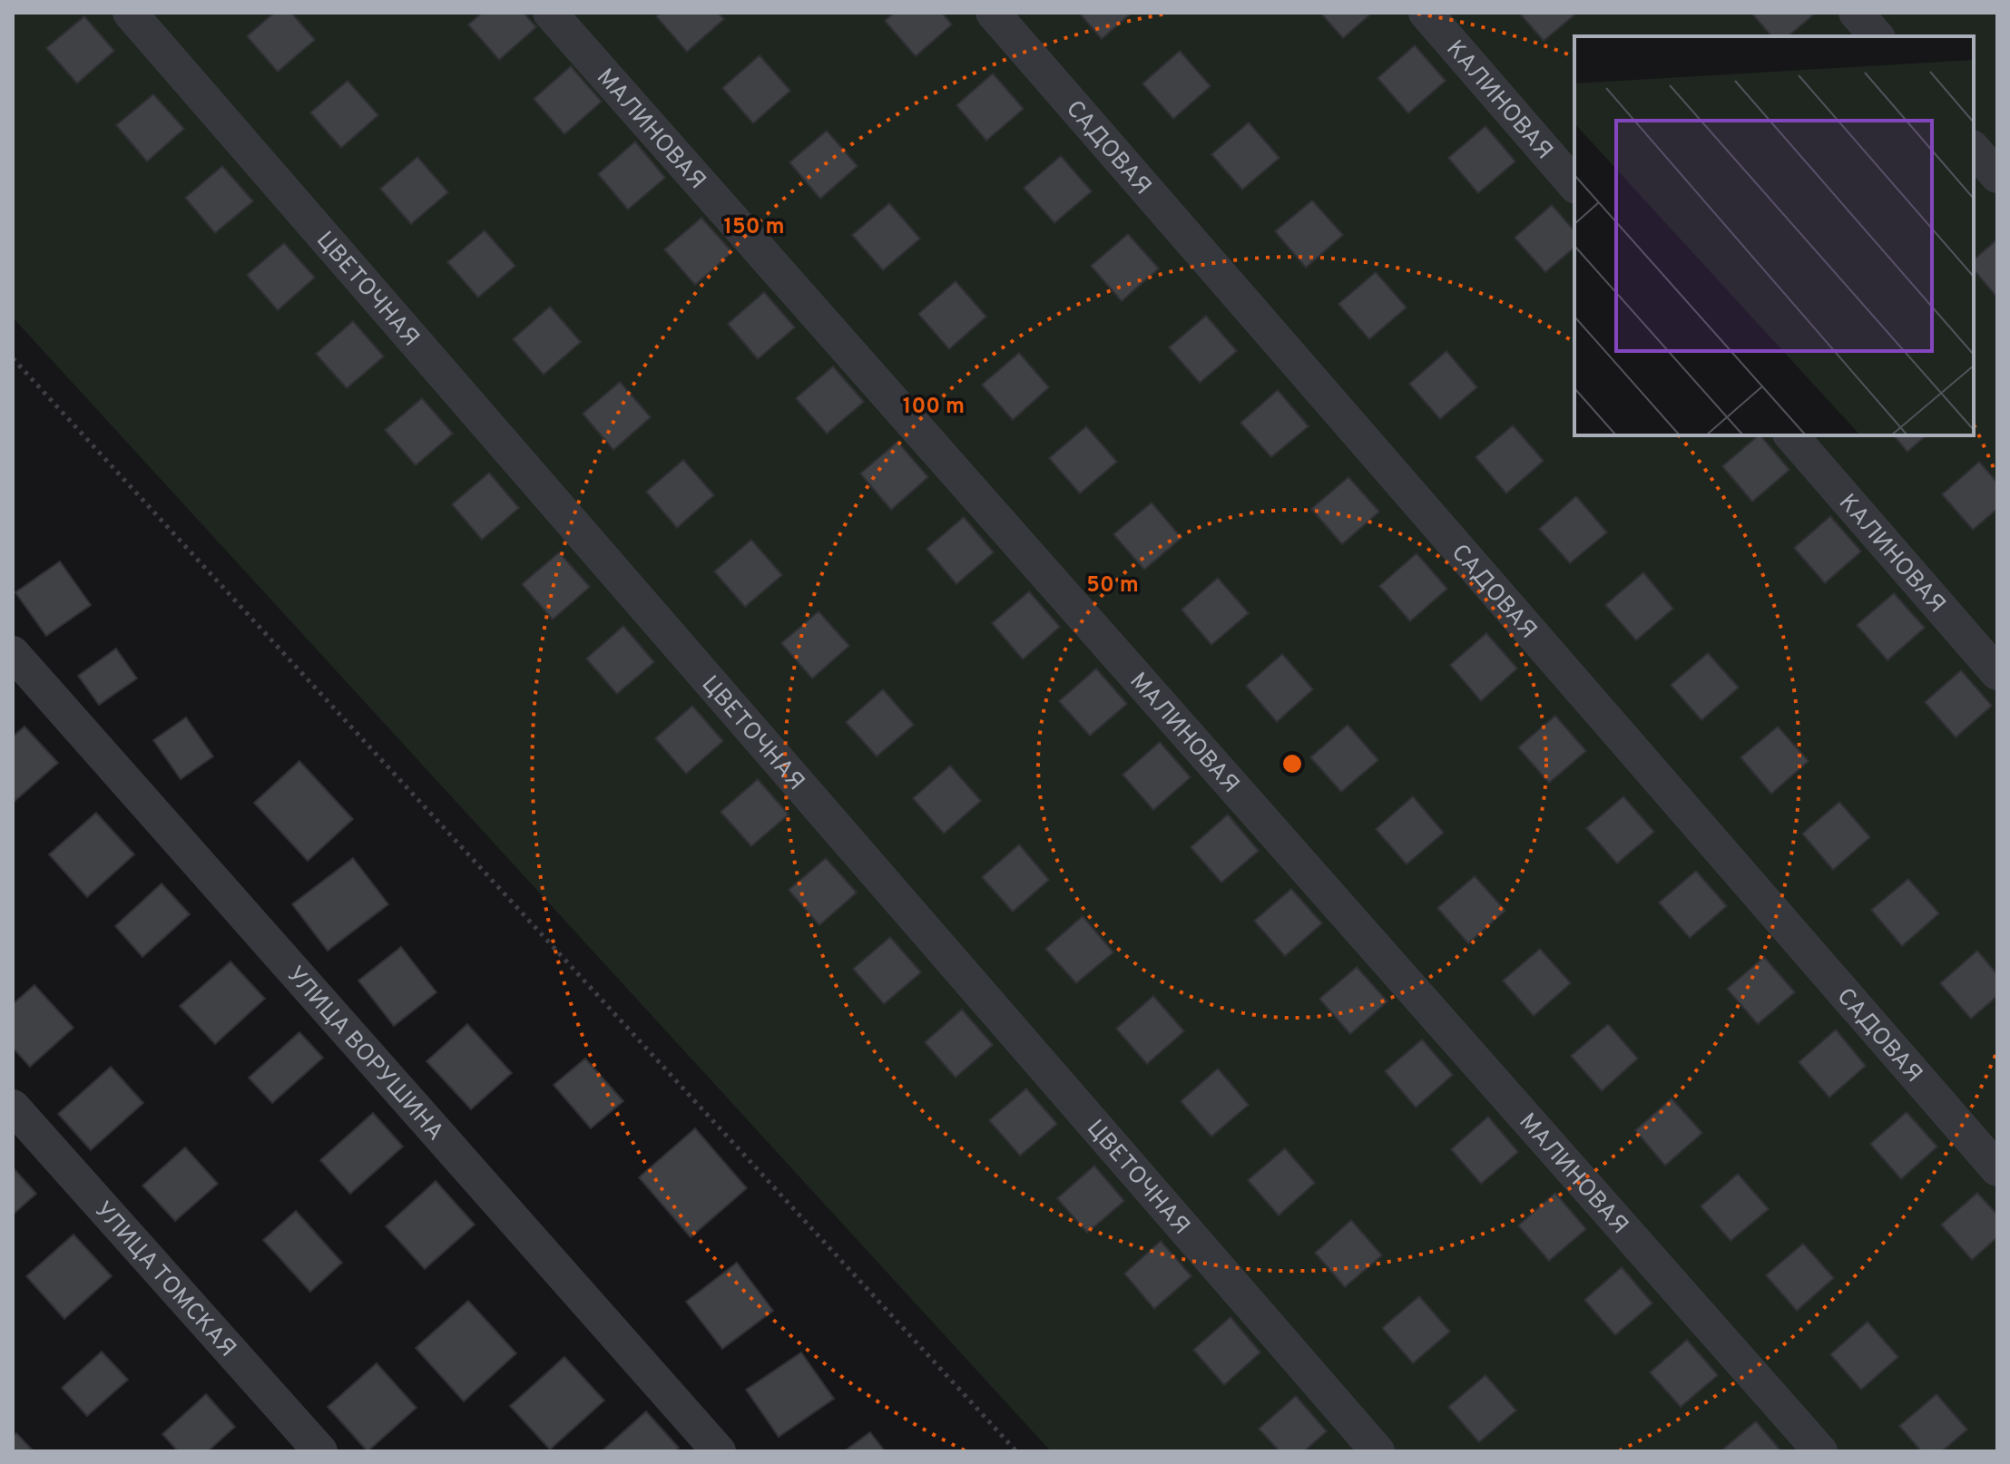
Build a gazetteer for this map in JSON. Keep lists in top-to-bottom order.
{
  "streets": {
    "street": [
      "КАЛИНОВАЯ",
      "МАЛИНОВАЯ",
      "САДОВАЯ",
      "ЦВЕТОЧНАЯ",
      "УЛИЦА ВОРУШИНА",
      "УЛИЦА ТОМСКАЯ"
    ]
  },
  "rings": ["150 m", "100 m", "50 m"]
}
